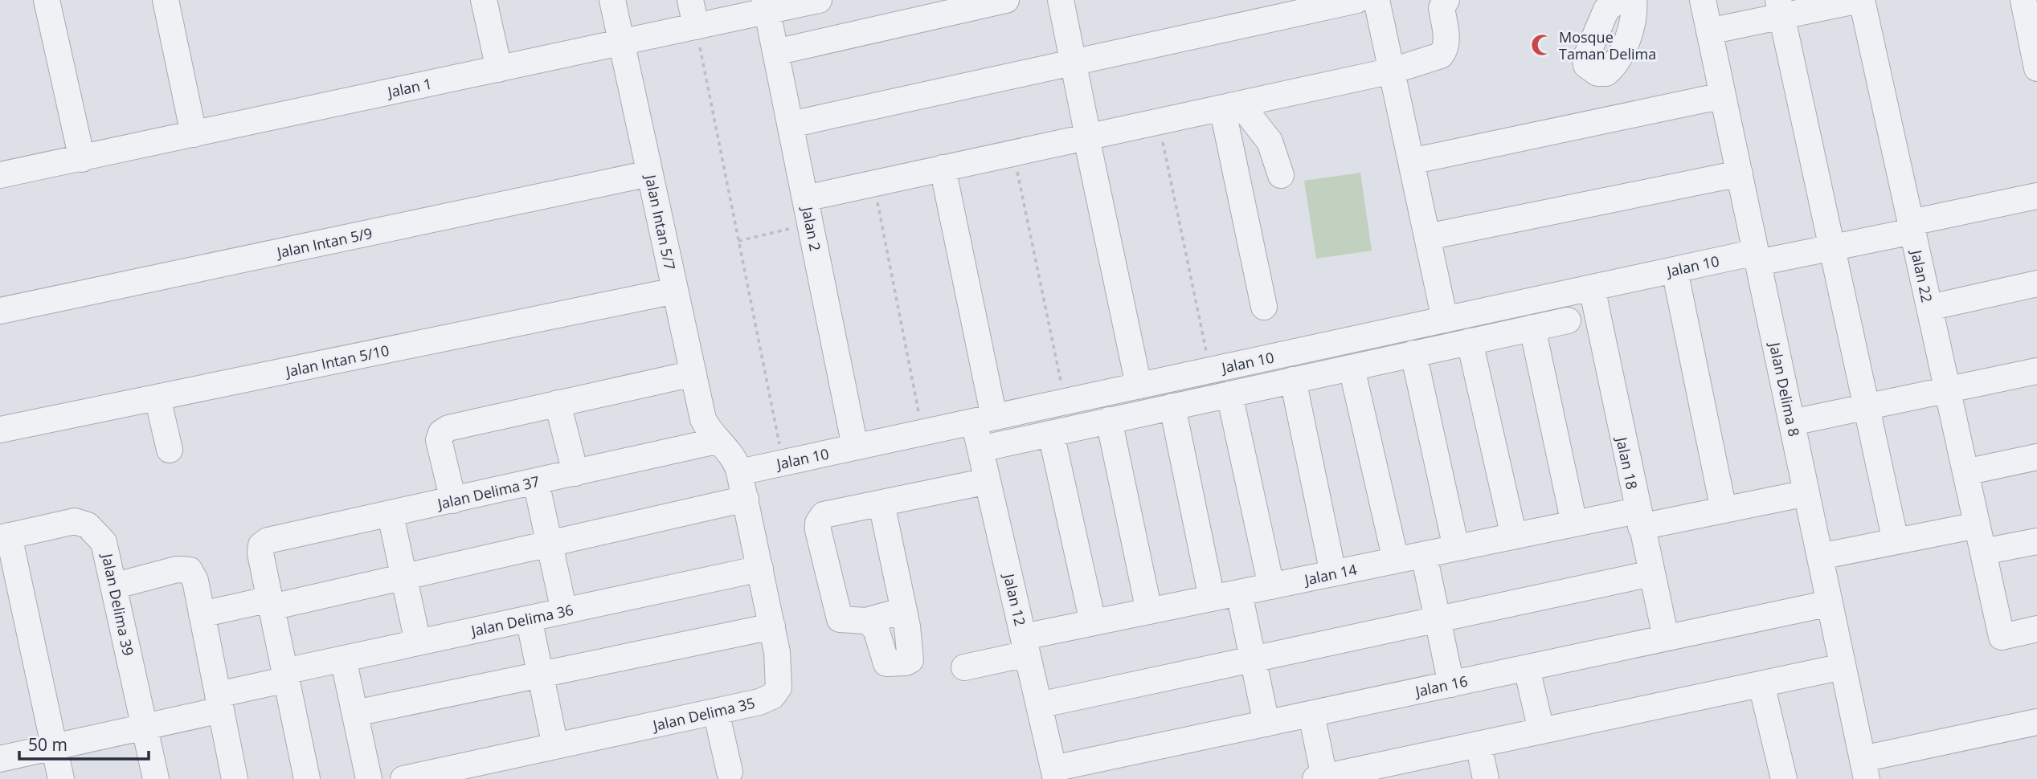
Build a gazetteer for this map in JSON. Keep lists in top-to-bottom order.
{
  "streets": {
    "street": [
      "Jalan 1",
      "Jalan Intan 5/7",
      "Jalan 2",
      "Jalan Intan 5/9",
      "Jalan 10",
      "Jalan 22",
      "Jalan Intan 5/10",
      "Jalan Delima 8",
      "Jalan 18",
      "Jalan Delima 37",
      "Jalan 14",
      "Jalan 12",
      "Jalan Delima 39",
      "Jalan Delima 36",
      "Jalan 16",
      "Jalan Delima 35"
    ]
  },
  "crossings": [
    ["Jalan 1", "Jalan Intan 5/7"],
    ["Jalan 1", "Jalan 2"],
    ["Jalan Intan 5/7", "Jalan Intan 5/9"],
    ["Jalan Intan 5/7", "Jalan Intan 5/10"],
    ["Jalan Intan 5/7", "Jalan Delima 37"],
    ["Jalan Intan 5/7", "Jalan Delima 35"],
    ["Jalan 2", "Jalan 10"],
    ["Jalan 10", "Jalan 22"],
    ["Jalan 10", "Jalan Delima 8"],
    ["Jalan 10", "Jalan 18"],
    ["Jalan 10", "Jalan 12"],
    ["Jalan 10", "Jalan Delima 35"],
    ["Jalan Delima 8", "Jalan 14"],
    ["Jalan Delima 8", "Jalan 16"],
    ["Jalan 18", "Jalan 14"],
    ["Jalan 18", "Jalan 16"],
    ["Jalan Delima 37", "Jalan Delima 35"],
    ["Jalan 14", "Jalan 12"],
    ["Jalan 12", "Jalan 16"],
    ["Jalan Delima 39", "Jalan Delima 36"],
    ["Jalan Delima 36", "Jalan Delima 35"]
  ],
  "places": {
    "mosque": ["Mosque Taman Delima"]
  },
  "scale_bar": "50 m"
}
